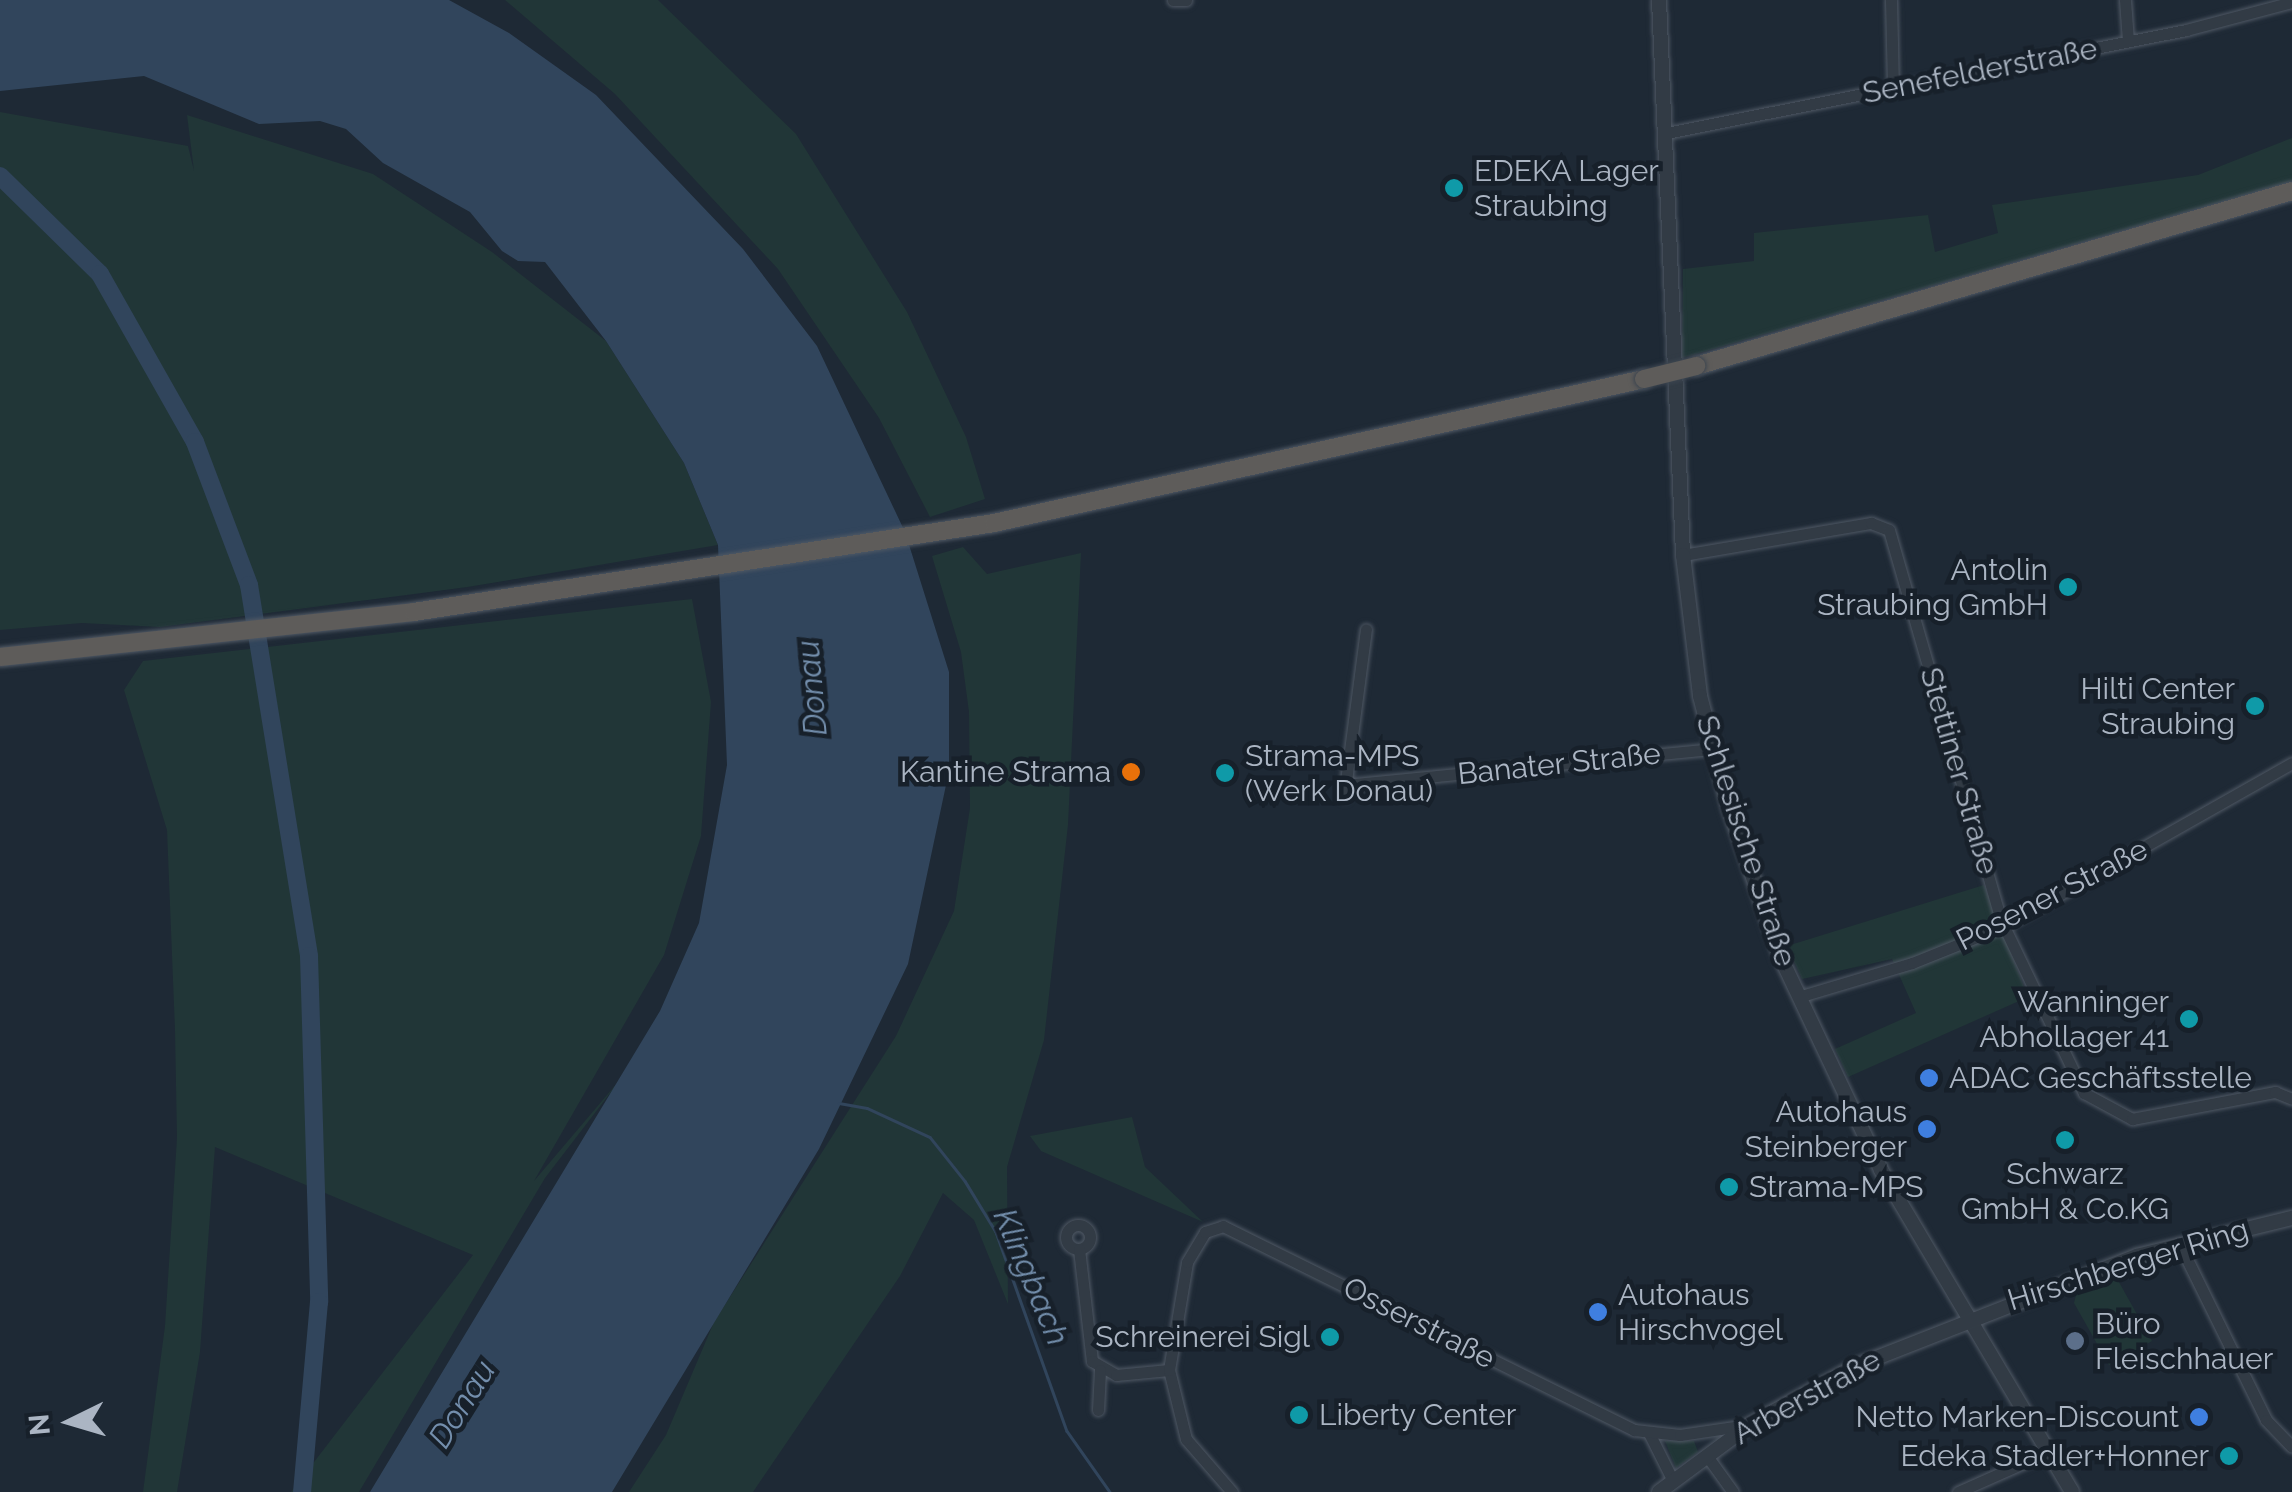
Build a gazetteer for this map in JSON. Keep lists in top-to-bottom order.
{
  "streets": {
    "street": [
      "Senefelderstraße",
      "Banater Straße",
      "Stettiner Straße",
      "Schlesische Straße",
      "Posener Straße",
      "Hirschberger Ring",
      "Osserstraße",
      "Arberstraße"
    ]
  },
  "crossings": [
    ["Senefelderstraße", "Schlesische Straße"],
    ["Banater Straße", "Schlesische Straße"],
    ["Stettiner Straße", "Schlesische Straße"],
    ["Stettiner Straße", "Posener Straße"],
    ["Schlesische Straße", "Posener Straße"],
    ["Schlesische Straße", "Hirschberger Ring"],
    ["Schlesische Straße", "Arberstraße"],
    ["Hirschberger Ring", "Arberstraße"]
  ],
  "water": ["Donau", "Klingbach"],
  "places": [
    "EDEKA Lager Straubing",
    "Antolin Straubing GmbH",
    "Hilti Center Straubing",
    "Kantine Strama",
    "Strama-MPS (Werk Donau)",
    "Wanninger Abhollager 41",
    "ADAC Geschäftsstelle",
    "Autohaus Steinberger",
    "Schwarz GmbH & Co.KG",
    "Strama-MPS",
    "Autohaus Hirschvogel",
    "Schreinerei Sigl",
    "Büro Fleischhauer",
    "Liberty Center",
    "Netto Marken-Discount",
    "Edeka Stadler+Honner"
  ],
  "north": "left"
}
